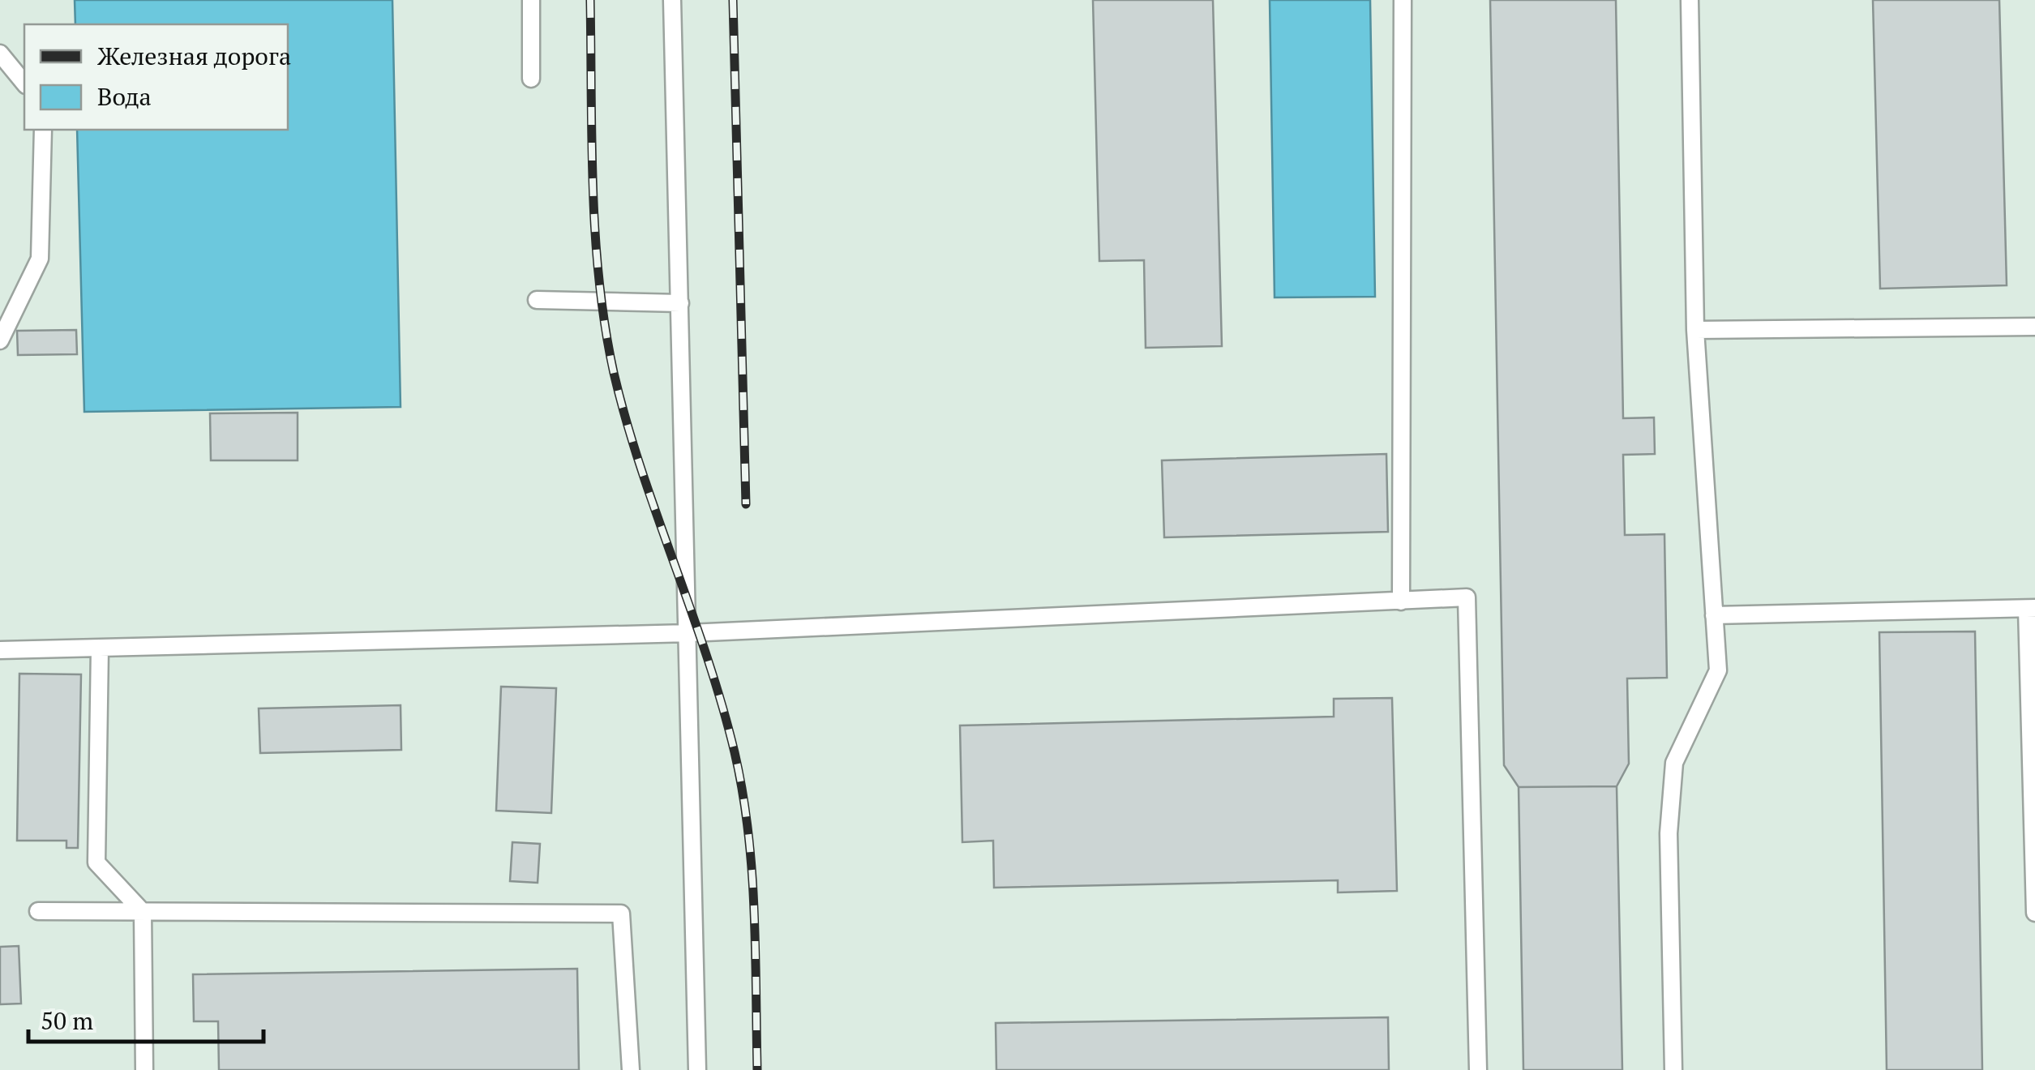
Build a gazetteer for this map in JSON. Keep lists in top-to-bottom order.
{
  "legend": ["Железная дорога", "Вода"],
  "scale_bar": "50 m"
}
